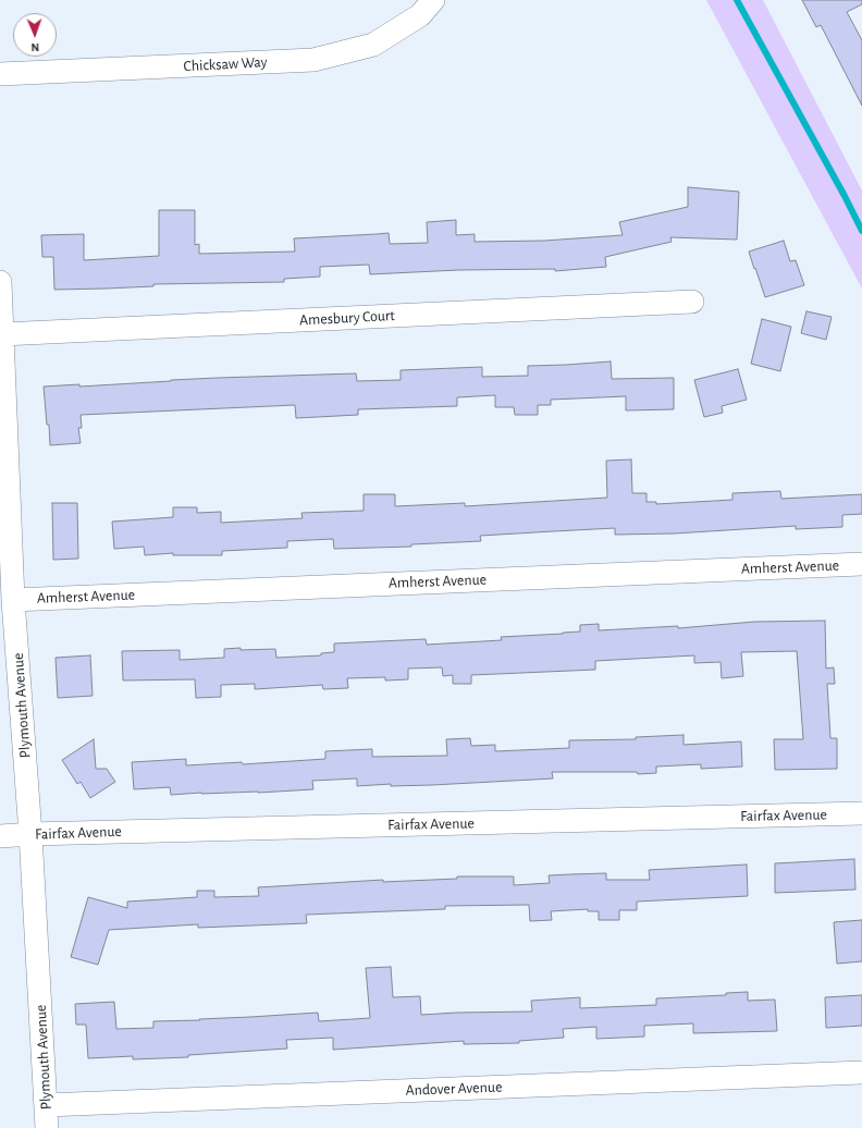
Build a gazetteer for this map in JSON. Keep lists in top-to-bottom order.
{
  "streets": {
    "street": [
      "Chicksaw Way",
      "Amesbury Court",
      "Amherst Avenue",
      "Plymouth Avenue",
      "Fairfax Avenue",
      "Andover Avenue"
    ]
  },
  "crossings": [
    ["Amesbury Court", "Plymouth Avenue"],
    ["Amherst Avenue", "Plymouth Avenue"],
    ["Plymouth Avenue", "Fairfax Avenue"],
    ["Plymouth Avenue", "Andover Avenue"]
  ],
  "north": "bottom"
}
